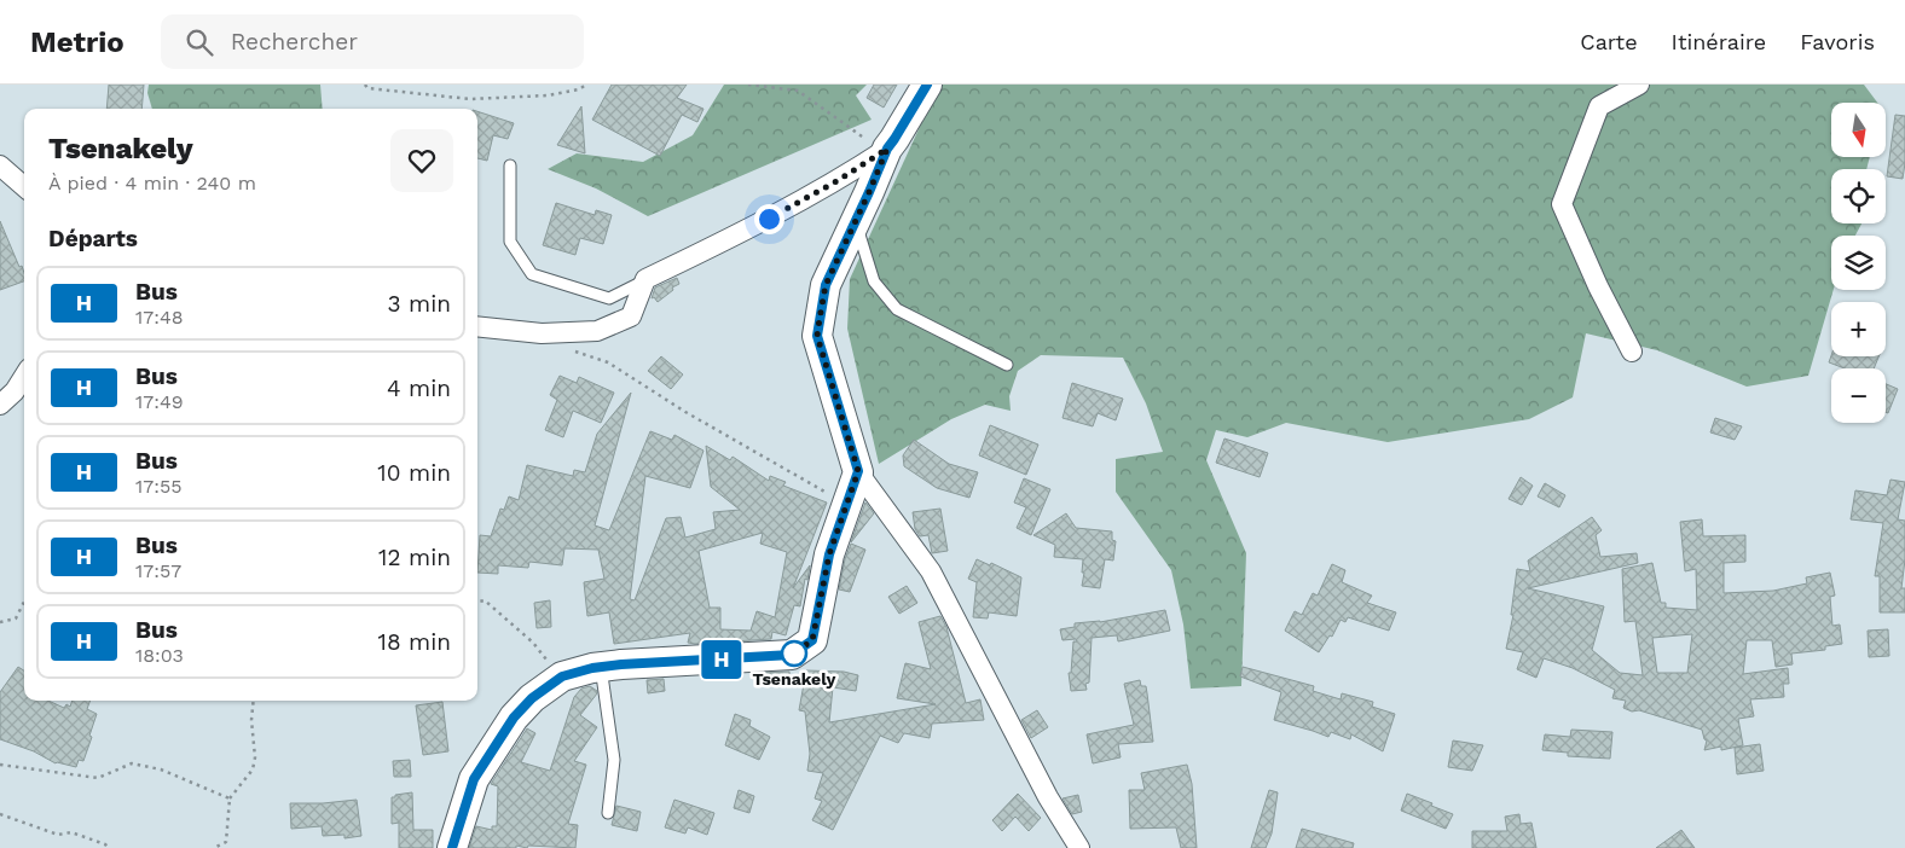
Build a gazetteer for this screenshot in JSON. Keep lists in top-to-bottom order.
{
  "places": ["Tsenakely"],
  "lines": ["bus line H"],
  "north": "bottom",
  "page": {
    "header": "Metrio",
    "search": "Rechercher",
    "nav": ["Carte", "Itinéraire", "Favoris"],
    "on_map": "H",
    "map_buttons": ["+", "−"],
    "heading": [
      ["Tsenakely", "À pied · 4 min · 240 m"],
      "Départs"
    ],
    "list": [
      {
        "mark": "H",
        "name": "Bus",
        "note": "17:48",
        "value": "3 min"
      },
      {
        "mark": "H",
        "name": "Bus",
        "note": "17:49",
        "value": "4 min"
      },
      {
        "mark": "H",
        "name": "Bus",
        "note": "17:55",
        "value": "10 min"
      },
      {
        "mark": "H",
        "name": "Bus",
        "note": "17:57",
        "value": "12 min"
      },
      {
        "mark": "H",
        "name": "Bus",
        "note": "18:03",
        "value": "18 min"
      }
    ]
  }
}
